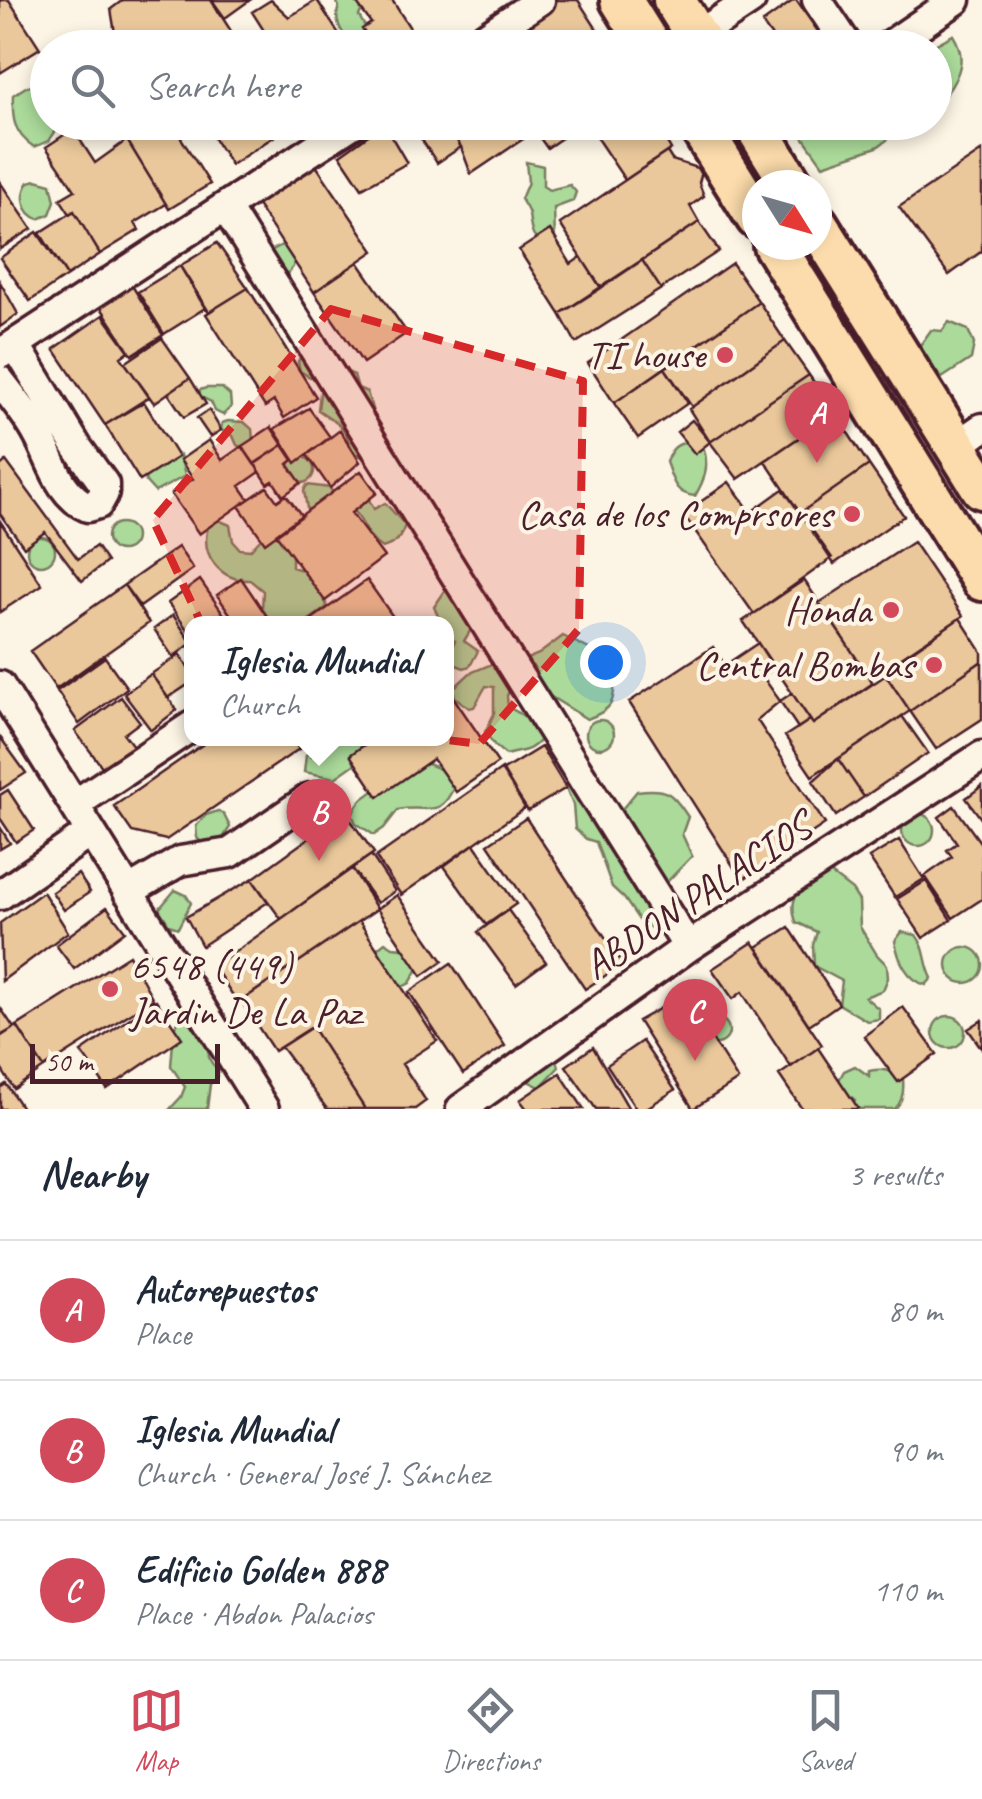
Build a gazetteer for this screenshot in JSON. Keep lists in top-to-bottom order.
{
  "streets": {
    "street": ["ABDON PALACIOS"]
  },
  "places": [
    "TI house",
    "Casa de los Comprsores",
    "Honda",
    "Central Bombas",
    "6548 (449) Jardin De La Paz"
  ],
  "scale_bar": "50 m",
  "north": "bottom right",
  "page": {
    "search": "Search here",
    "pins": ["A", "B", "C"],
    "popup": ["Iglesia Mundial", "Church"],
    "scale": "50 m",
    "heading": ["Nearby", "3 results"],
    "list": [
      {
        "mark": "A",
        "name": "Autorepuestos",
        "note": "Place",
        "value": "80 m"
      },
      {
        "mark": "B",
        "name": "Iglesia Mundial",
        "note": "Church · General José J. Sánchez",
        "value": "90 m"
      },
      {
        "mark": "C",
        "name": "Edificio Golden 888",
        "note": "Place · Abdon Palacios",
        "value": "110 m"
      }
    ],
    "nav": ["Map", "Directions", "Saved"]
  }
}
